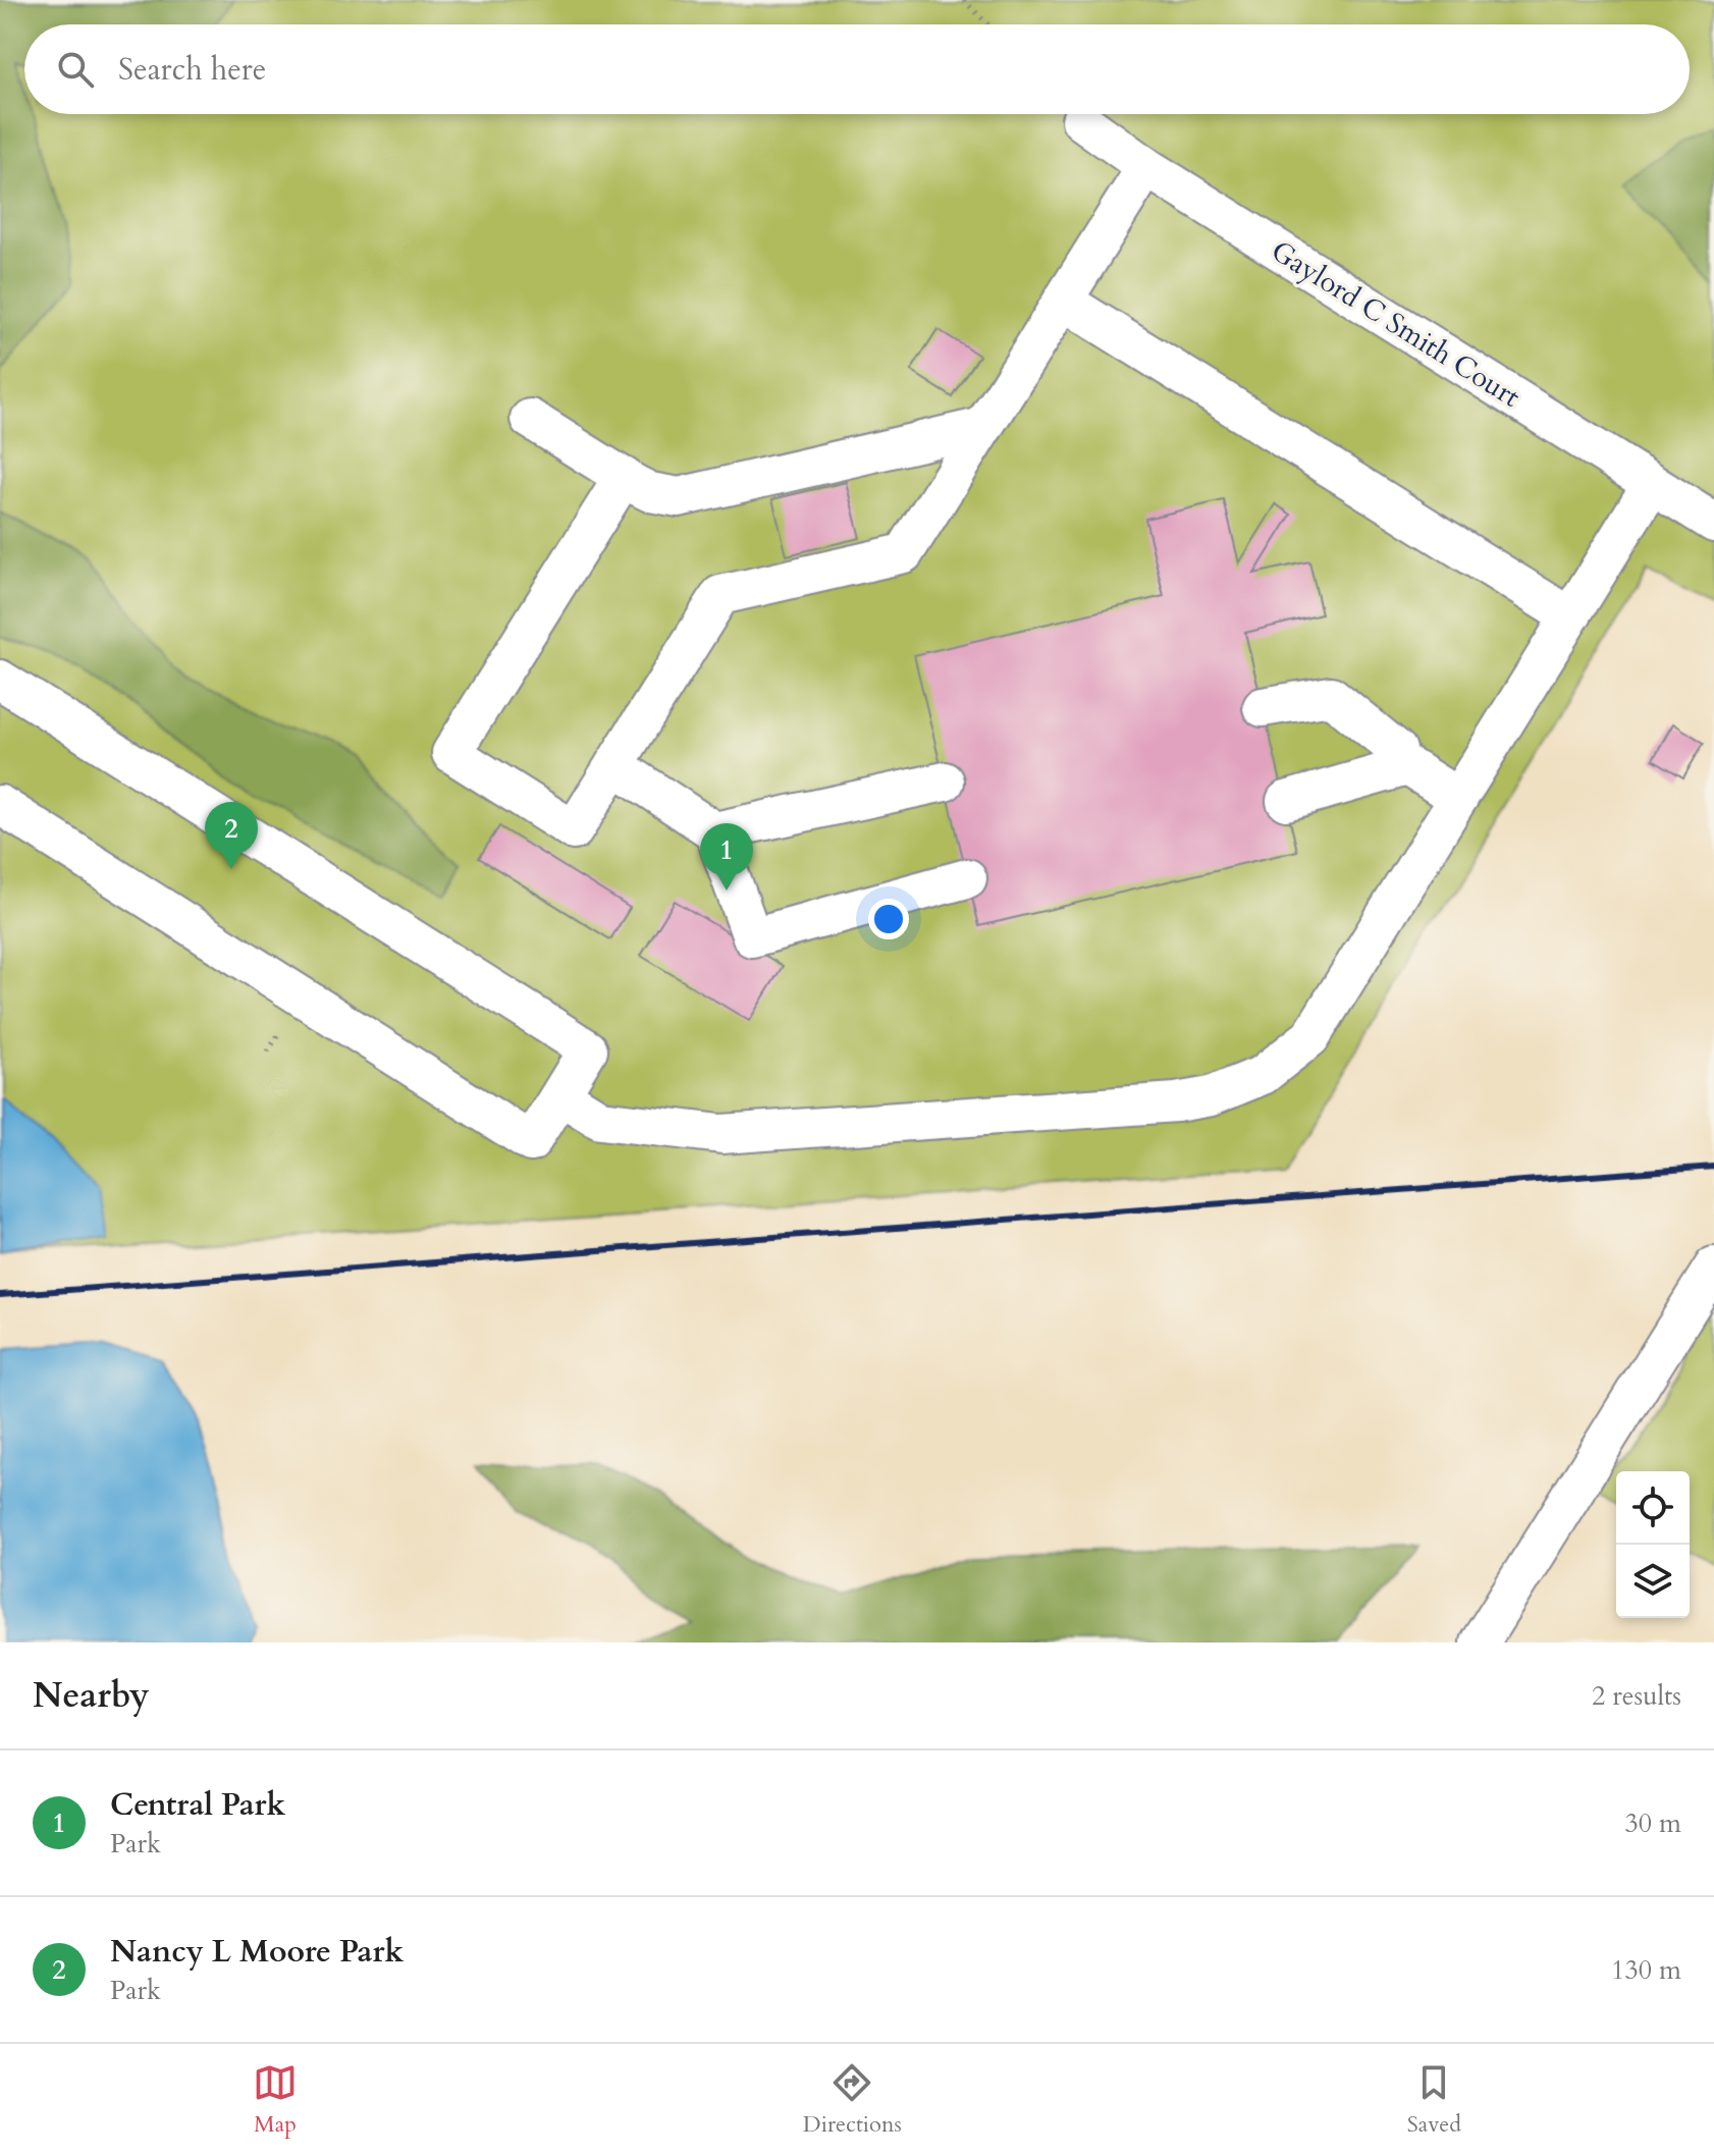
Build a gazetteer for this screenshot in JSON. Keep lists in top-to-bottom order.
{
  "streets": {
    "street": ["Gaylord C Smith Court"]
  },
  "page": {
    "search": "Search here",
    "pins": ["2", "1"],
    "heading": ["Nearby", "2 results"],
    "list": [
      {
        "mark": "1",
        "name": "Central Park",
        "note": "Park",
        "value": "30 m"
      },
      {
        "mark": "2",
        "name": "Nancy L Moore Park",
        "note": "Park",
        "value": "130 m"
      }
    ],
    "nav": ["Map", "Directions", "Saved"]
  }
}
